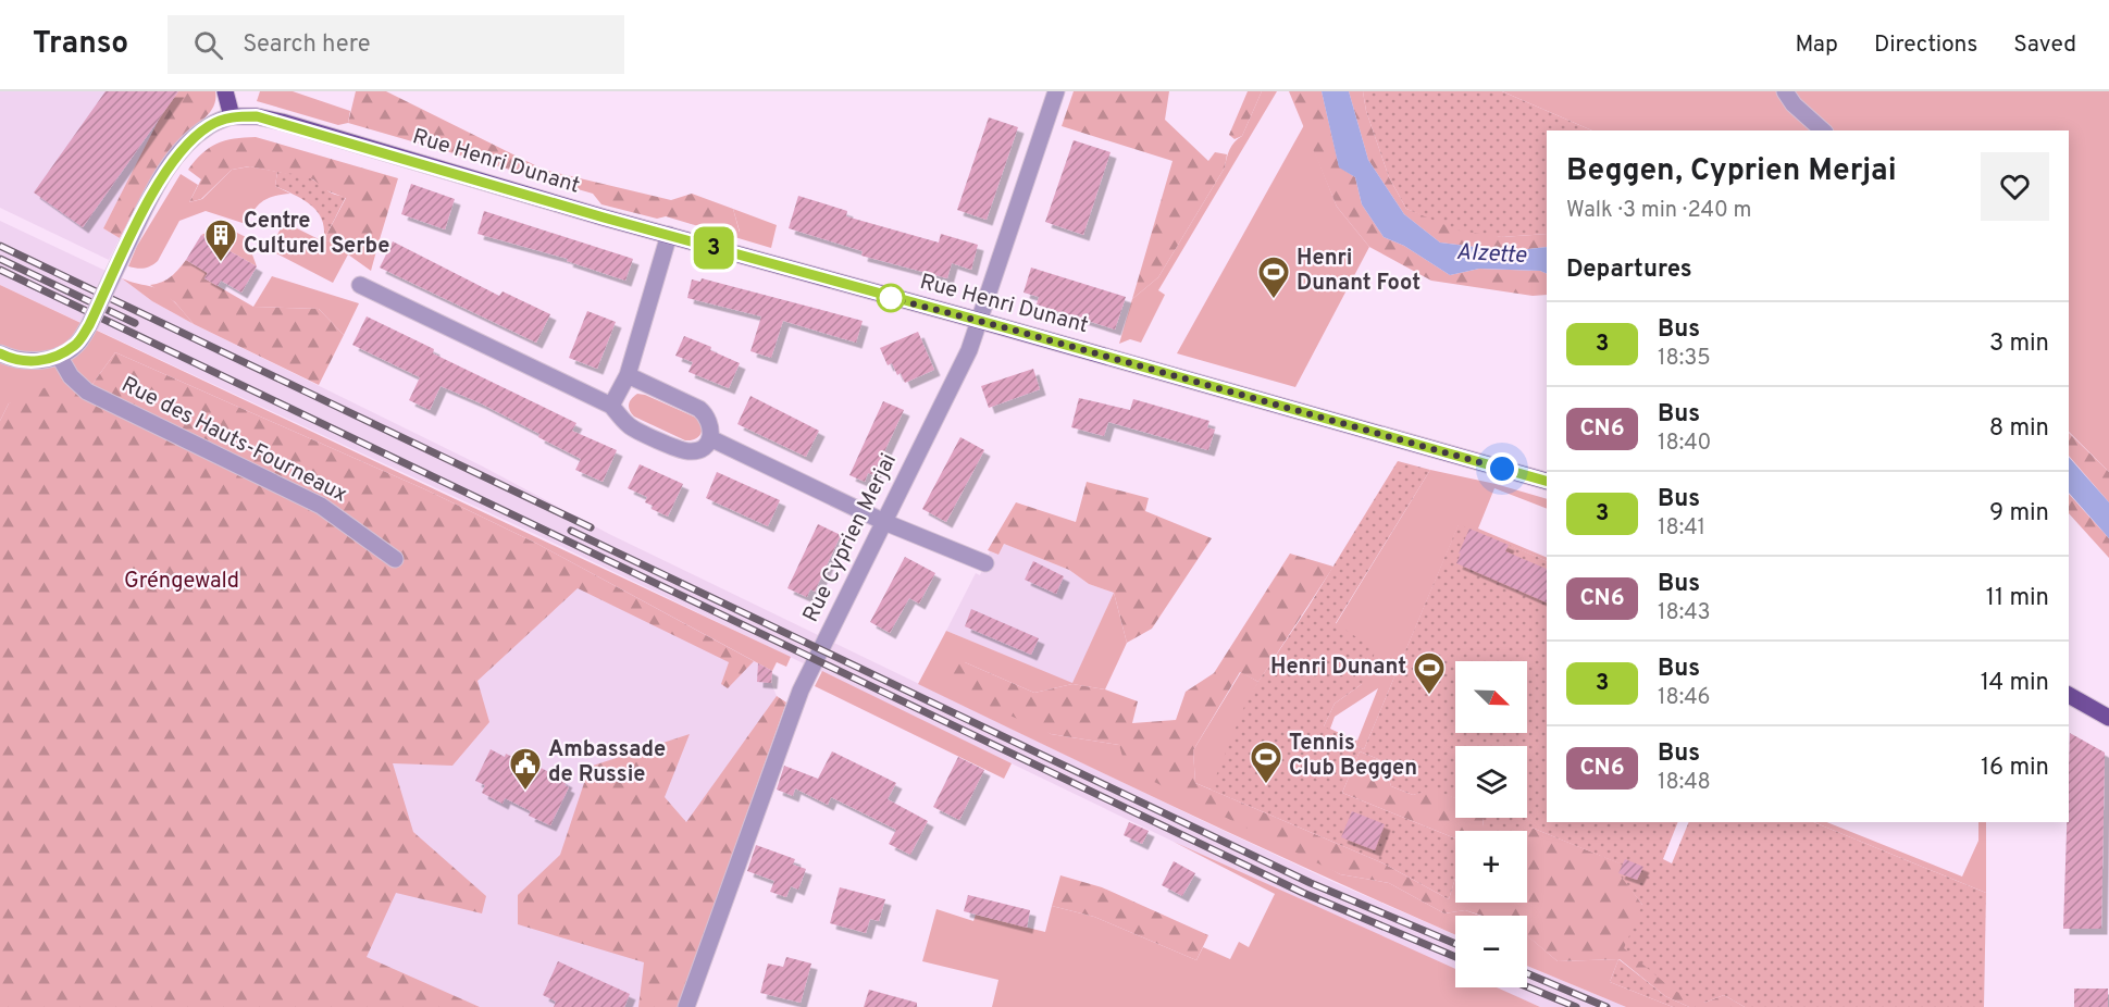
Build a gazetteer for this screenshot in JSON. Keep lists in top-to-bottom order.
{
  "streets": {
    "main road": ["Rue Henri Dunant"],
    "street": ["Rue des Hauts-Fourneaux", "Rue Cyprien Merjai"]
  },
  "crossings": [
    ["Rue Henri Dunant", "Rue des Hauts-Fourneaux"],
    ["Rue Henri Dunant", "Rue Cyprien Merjai"]
  ],
  "water": ["Alzette"],
  "parks": ["Gréngewald"],
  "places": {
    "building": ["Centre Culturel Serbe"],
    "sports": ["Henri Dunant Foot", "Henri Dunant", "Tennis Club Beggen"],
    "public building": ["Ambassade de Russie"]
  },
  "lines": ["bus line 3"],
  "north": "bottom right",
  "page": {
    "header": "Transo",
    "search": "Search here",
    "nav": ["Map", "Directions", "Saved"],
    "on_map": "3",
    "heading": [
      ["Beggen, Cyprien Merjai", "Walk · 3 min · 240 m"],
      "Departures"
    ],
    "list": [
      {
        "mark": "3",
        "name": "Bus",
        "note": "18:35",
        "value": "3 min"
      },
      {
        "mark": "CN6",
        "name": "Bus",
        "note": "18:40",
        "value": "8 min"
      },
      {
        "mark": "3",
        "name": "Bus",
        "note": "18:41",
        "value": "9 min"
      },
      {
        "mark": "CN6",
        "name": "Bus",
        "note": "18:43",
        "value": "11 min"
      },
      {
        "mark": "3",
        "name": "Bus",
        "note": "18:46",
        "value": "14 min"
      },
      {
        "mark": "CN6",
        "name": "Bus",
        "note": "18:48",
        "value": "16 min"
      }
    ],
    "map_buttons": ["+", "−"]
  }
}
